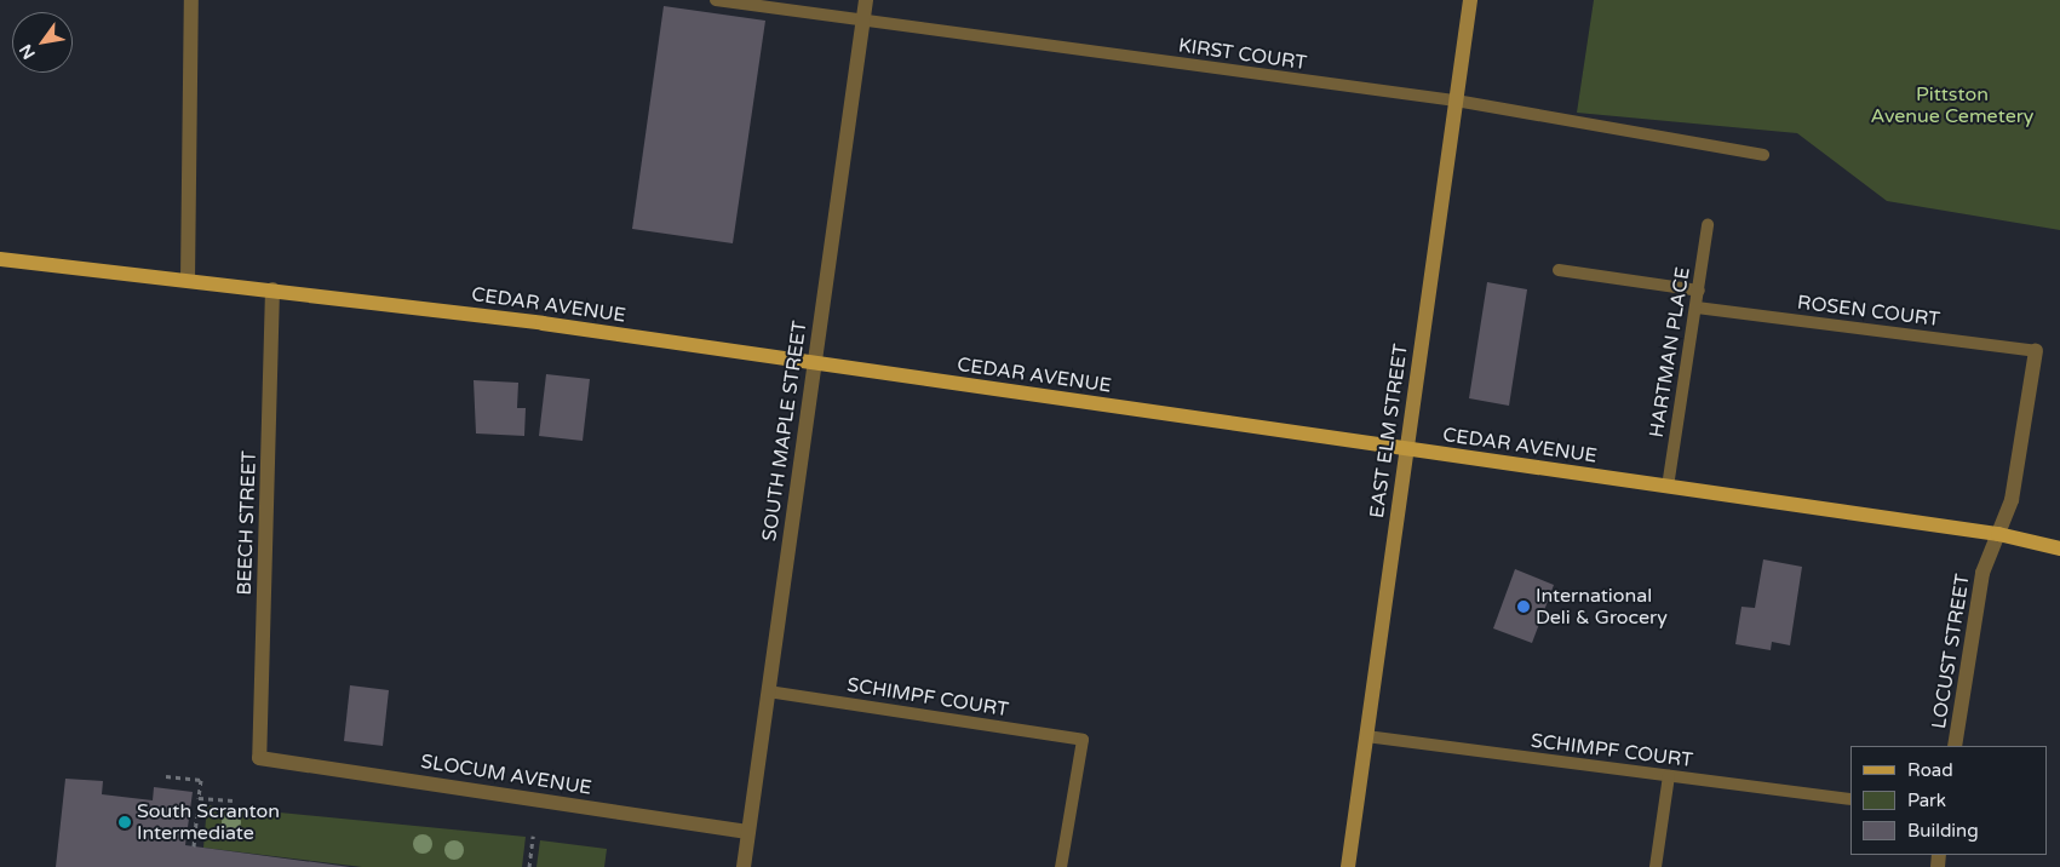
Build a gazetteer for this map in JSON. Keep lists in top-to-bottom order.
{
  "streets": {
    "main road": ["CEDAR AVENUE"],
    "street": [
      "SOUTH MAPLE STREET",
      "EAST ELM STREET",
      "BEECH STREET",
      "LOCUST STREET",
      "SLOCUM AVENUE"
    ],
    "lane": [
      "KIRST COURT",
      "ROSEN COURT",
      "HARTMAN PLACE",
      "SCHIMPF COURT"
    ]
  },
  "crossings": [
    ["KIRST COURT", "SOUTH MAPLE STREET"],
    ["KIRST COURT", "EAST ELM STREET"],
    ["CEDAR AVENUE", "HARTMAN PLACE"],
    ["CEDAR AVENUE", "SOUTH MAPLE STREET"],
    ["CEDAR AVENUE", "EAST ELM STREET"],
    ["CEDAR AVENUE", "BEECH STREET"],
    ["CEDAR AVENUE", "LOCUST STREET"],
    ["ROSEN COURT", "HARTMAN PLACE"],
    ["ROSEN COURT", "LOCUST STREET"],
    ["SOUTH MAPLE STREET", "SCHIMPF COURT"],
    ["SOUTH MAPLE STREET", "SLOCUM AVENUE"],
    ["EAST ELM STREET", "SCHIMPF COURT"],
    ["BEECH STREET", "SLOCUM AVENUE"]
  ],
  "parks": ["Pittston Avenue Cemetery"],
  "places": ["International Deli & Grocery", "South Scranton Intermediate"],
  "legend": ["Road", "Park", "Building"],
  "north": "bottom left"
}
